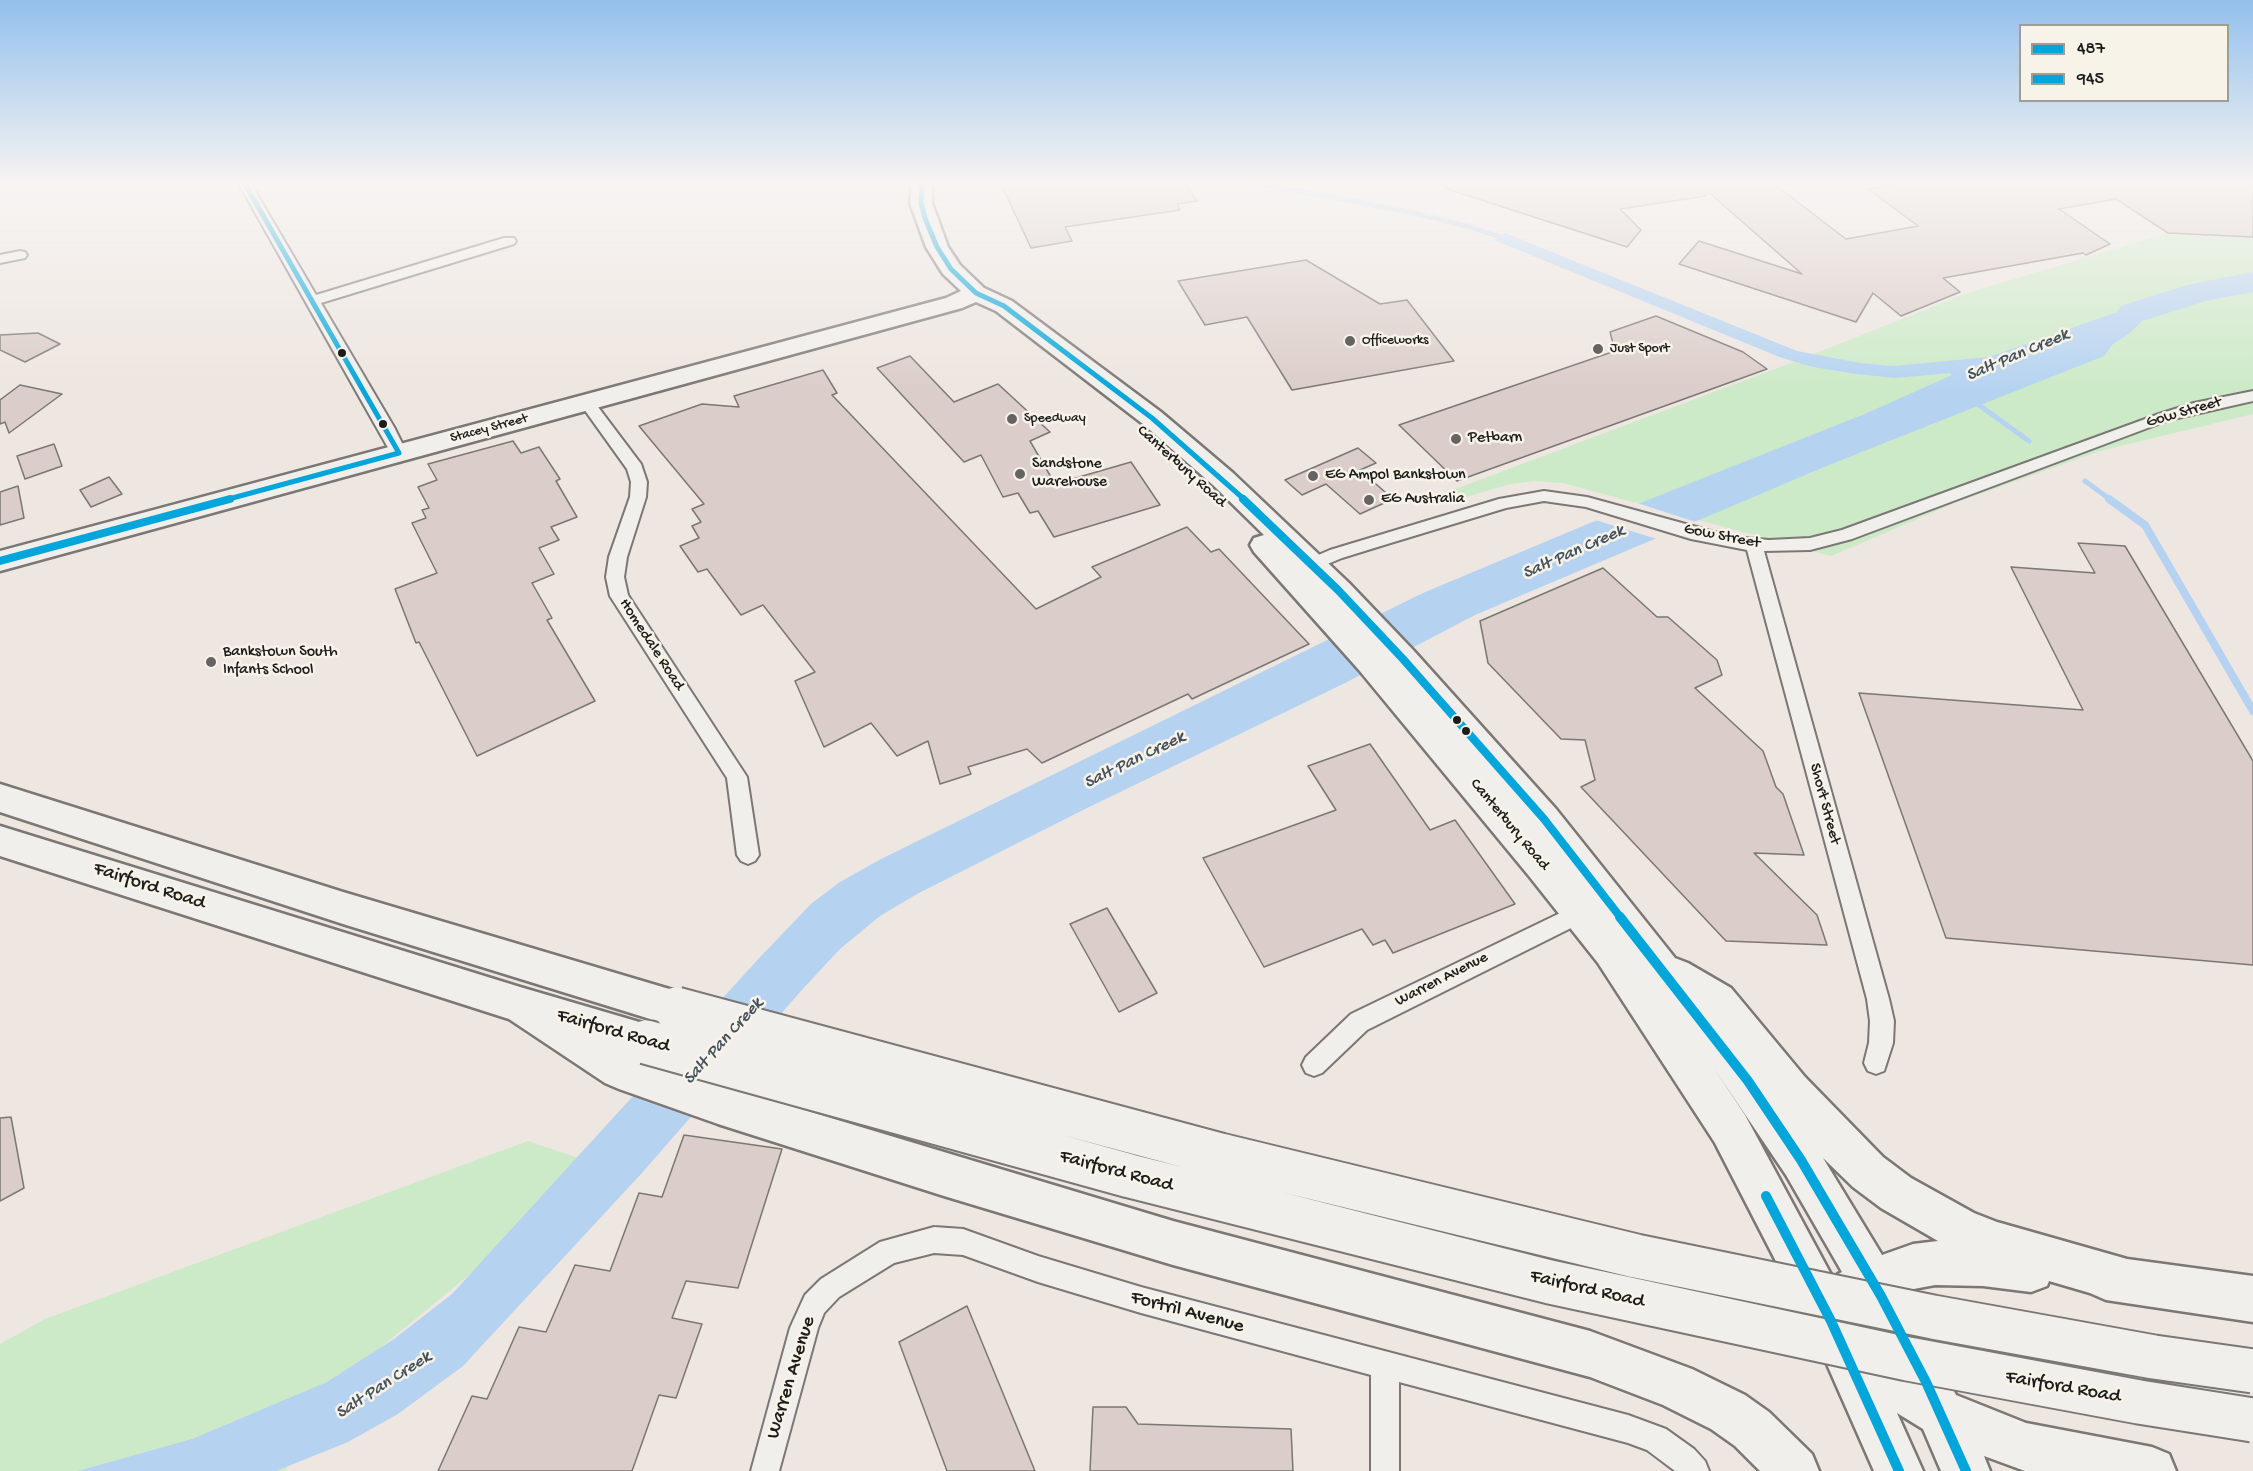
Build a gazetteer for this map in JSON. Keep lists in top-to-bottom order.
{
  "streets": {
    "highway": ["Stacey Street", "Canterbury Road", "Fairford Road"],
    "street": [
      "Gow Street",
      "Homedale Road",
      "Short Street",
      "Warren Avenue",
      "Fortril Avenue"
    ]
  },
  "crossings": [
    ["Gow Street", "Canterbury Road"],
    ["Gow Street", "Short Street"],
    ["Stacey Street", "Canterbury Road"],
    ["Stacey Street", "Homedale Road"],
    ["Canterbury Road", "Warren Avenue"],
    ["Warren Avenue", "Fortril Avenue"]
  ],
  "water": ["Salt Pan Creek"],
  "places": [
    "Officeworks",
    "Just Sport",
    "Speedway",
    "Petbarn",
    "Sandstone Warehouse",
    "EG Ampol Bankstown",
    "EG Australia",
    "Bankstown South Infants School"
  ],
  "lines": ["transit line 487", "transit line 945"],
  "legend": ["487", "945"]
}
